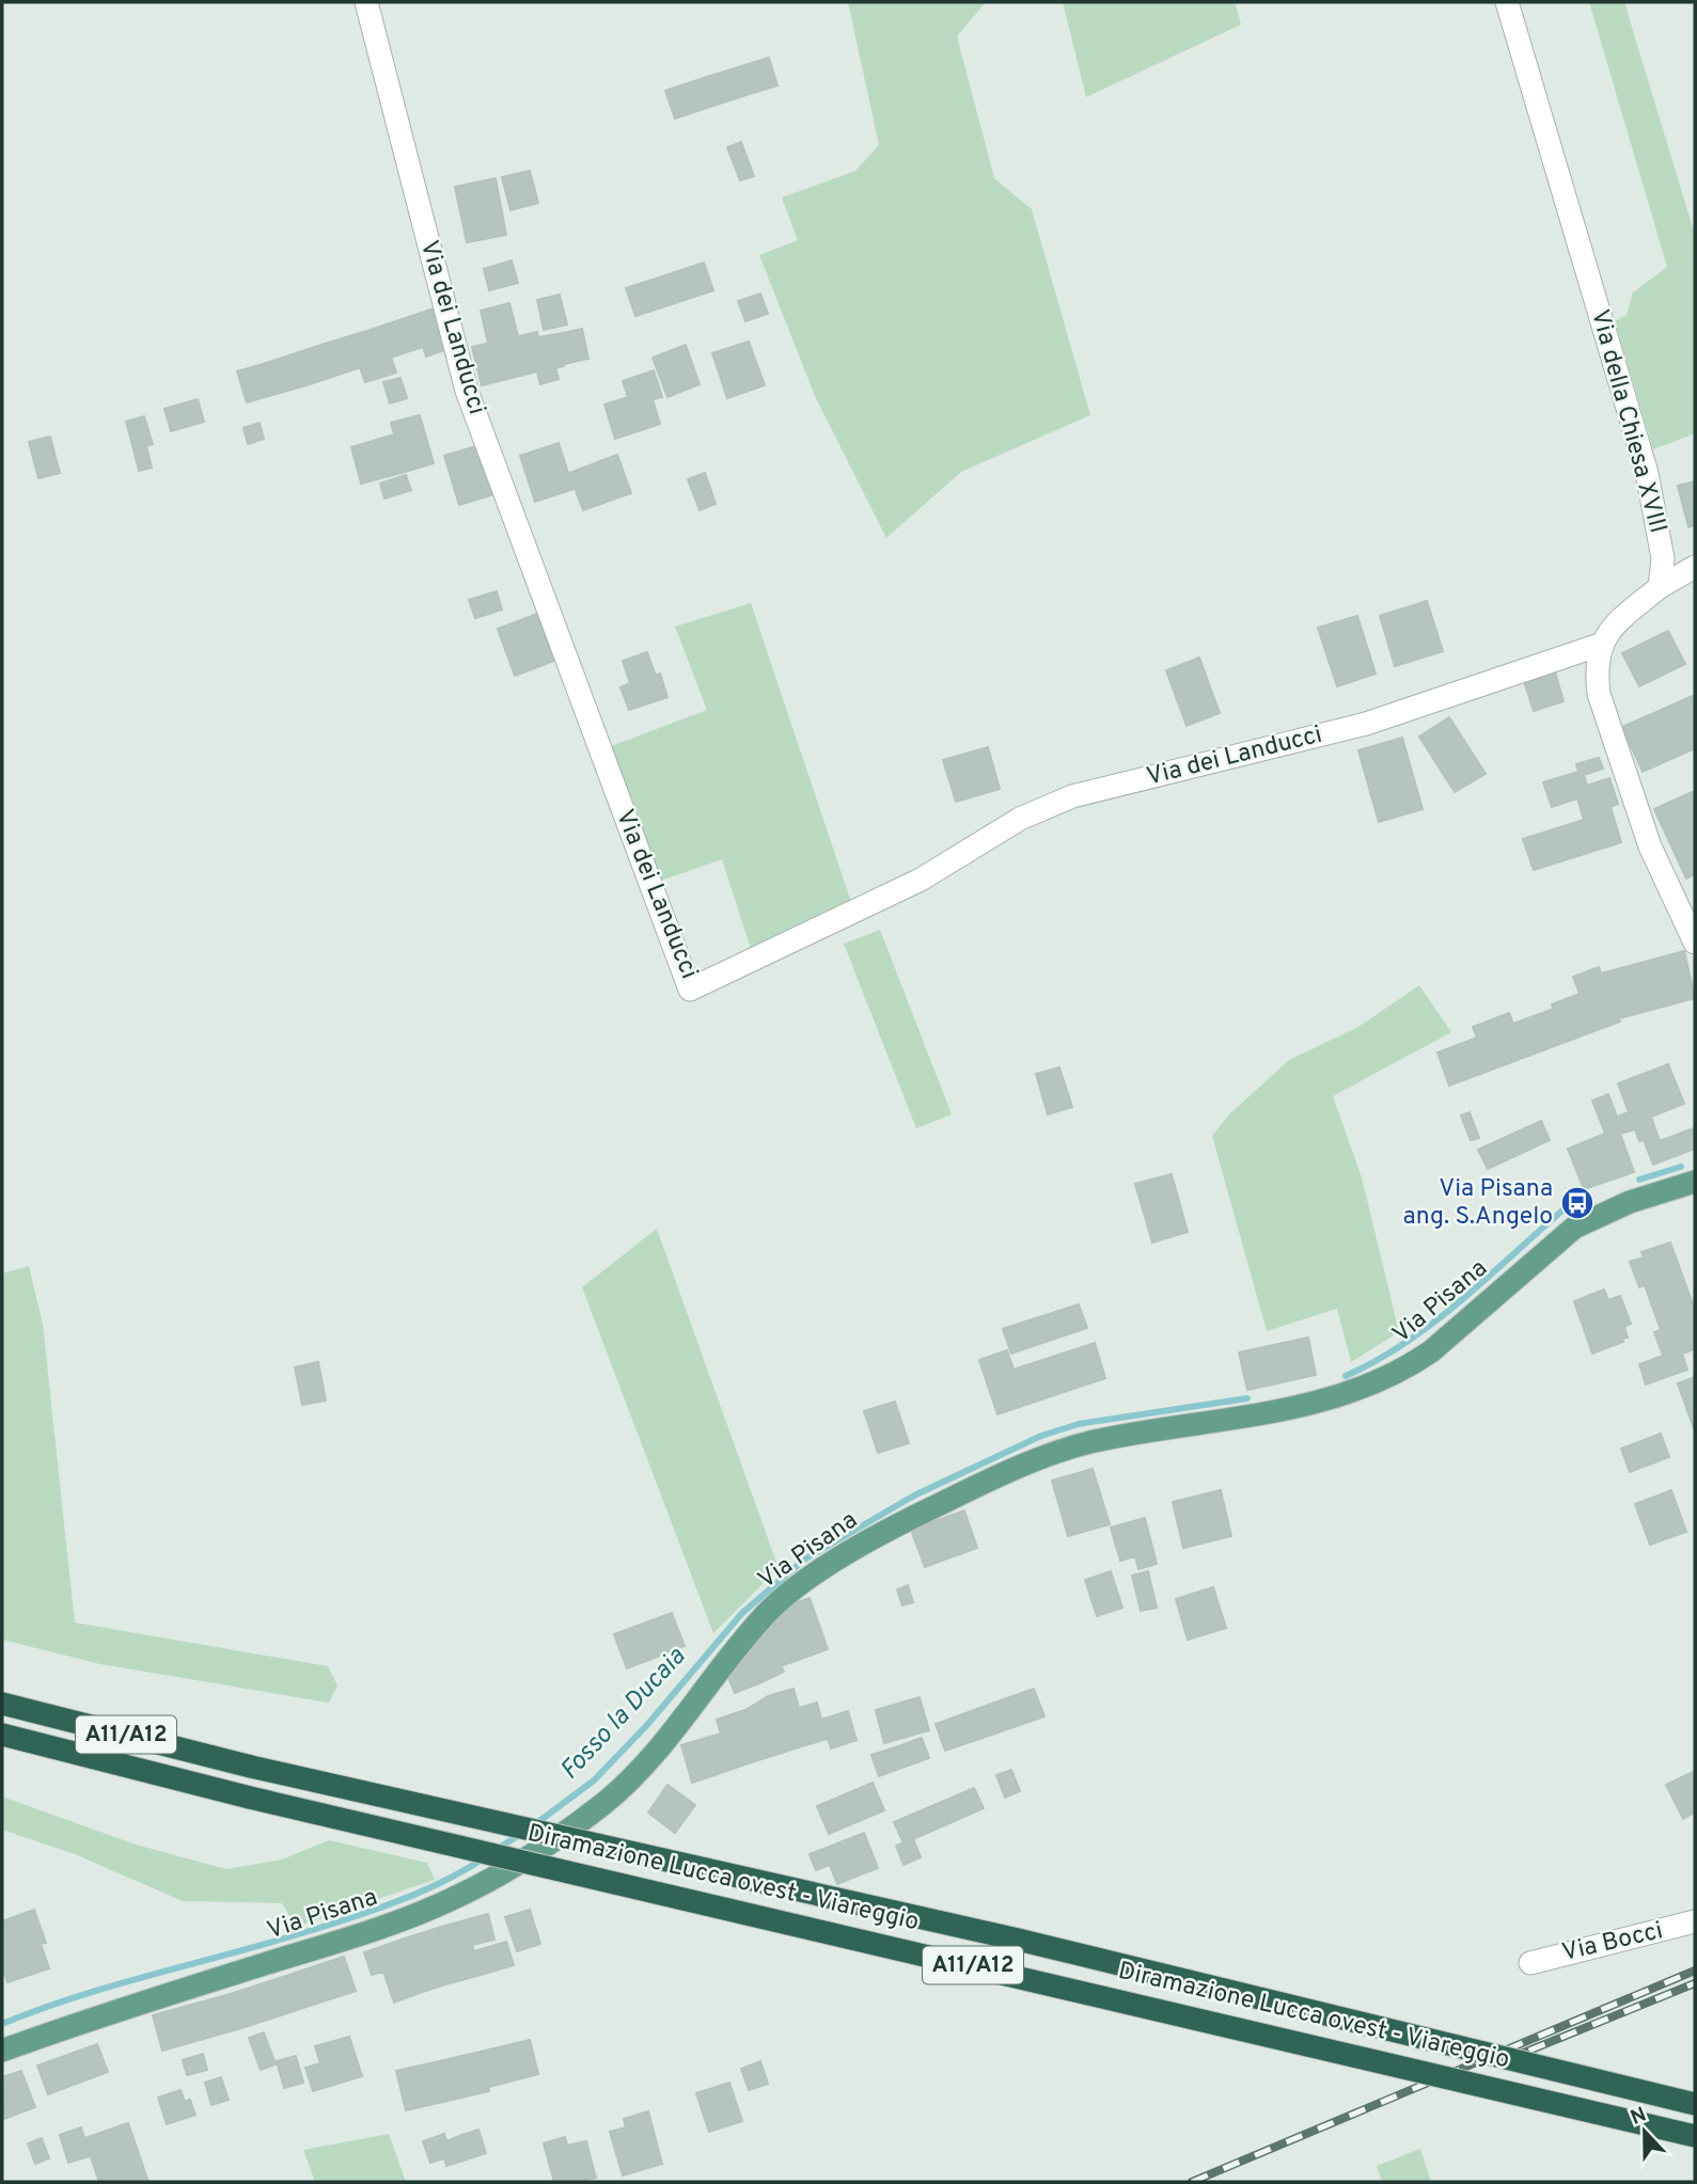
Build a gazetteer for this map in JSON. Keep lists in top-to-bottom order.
{
  "streets": {
    "highway": ["A11/A12", "Diramazione Lucca ovest - Viareggio"],
    "main road": ["Via Pisana"],
    "street": ["Via dei Landucci", "Via della Chiesa XVIII", "Via Bocci"]
  },
  "water": ["Fosso la Ducaia"],
  "places": {
    "bus stop": ["Via Pisana ang. S.Angelo"]
  },
  "north": "top"
}
